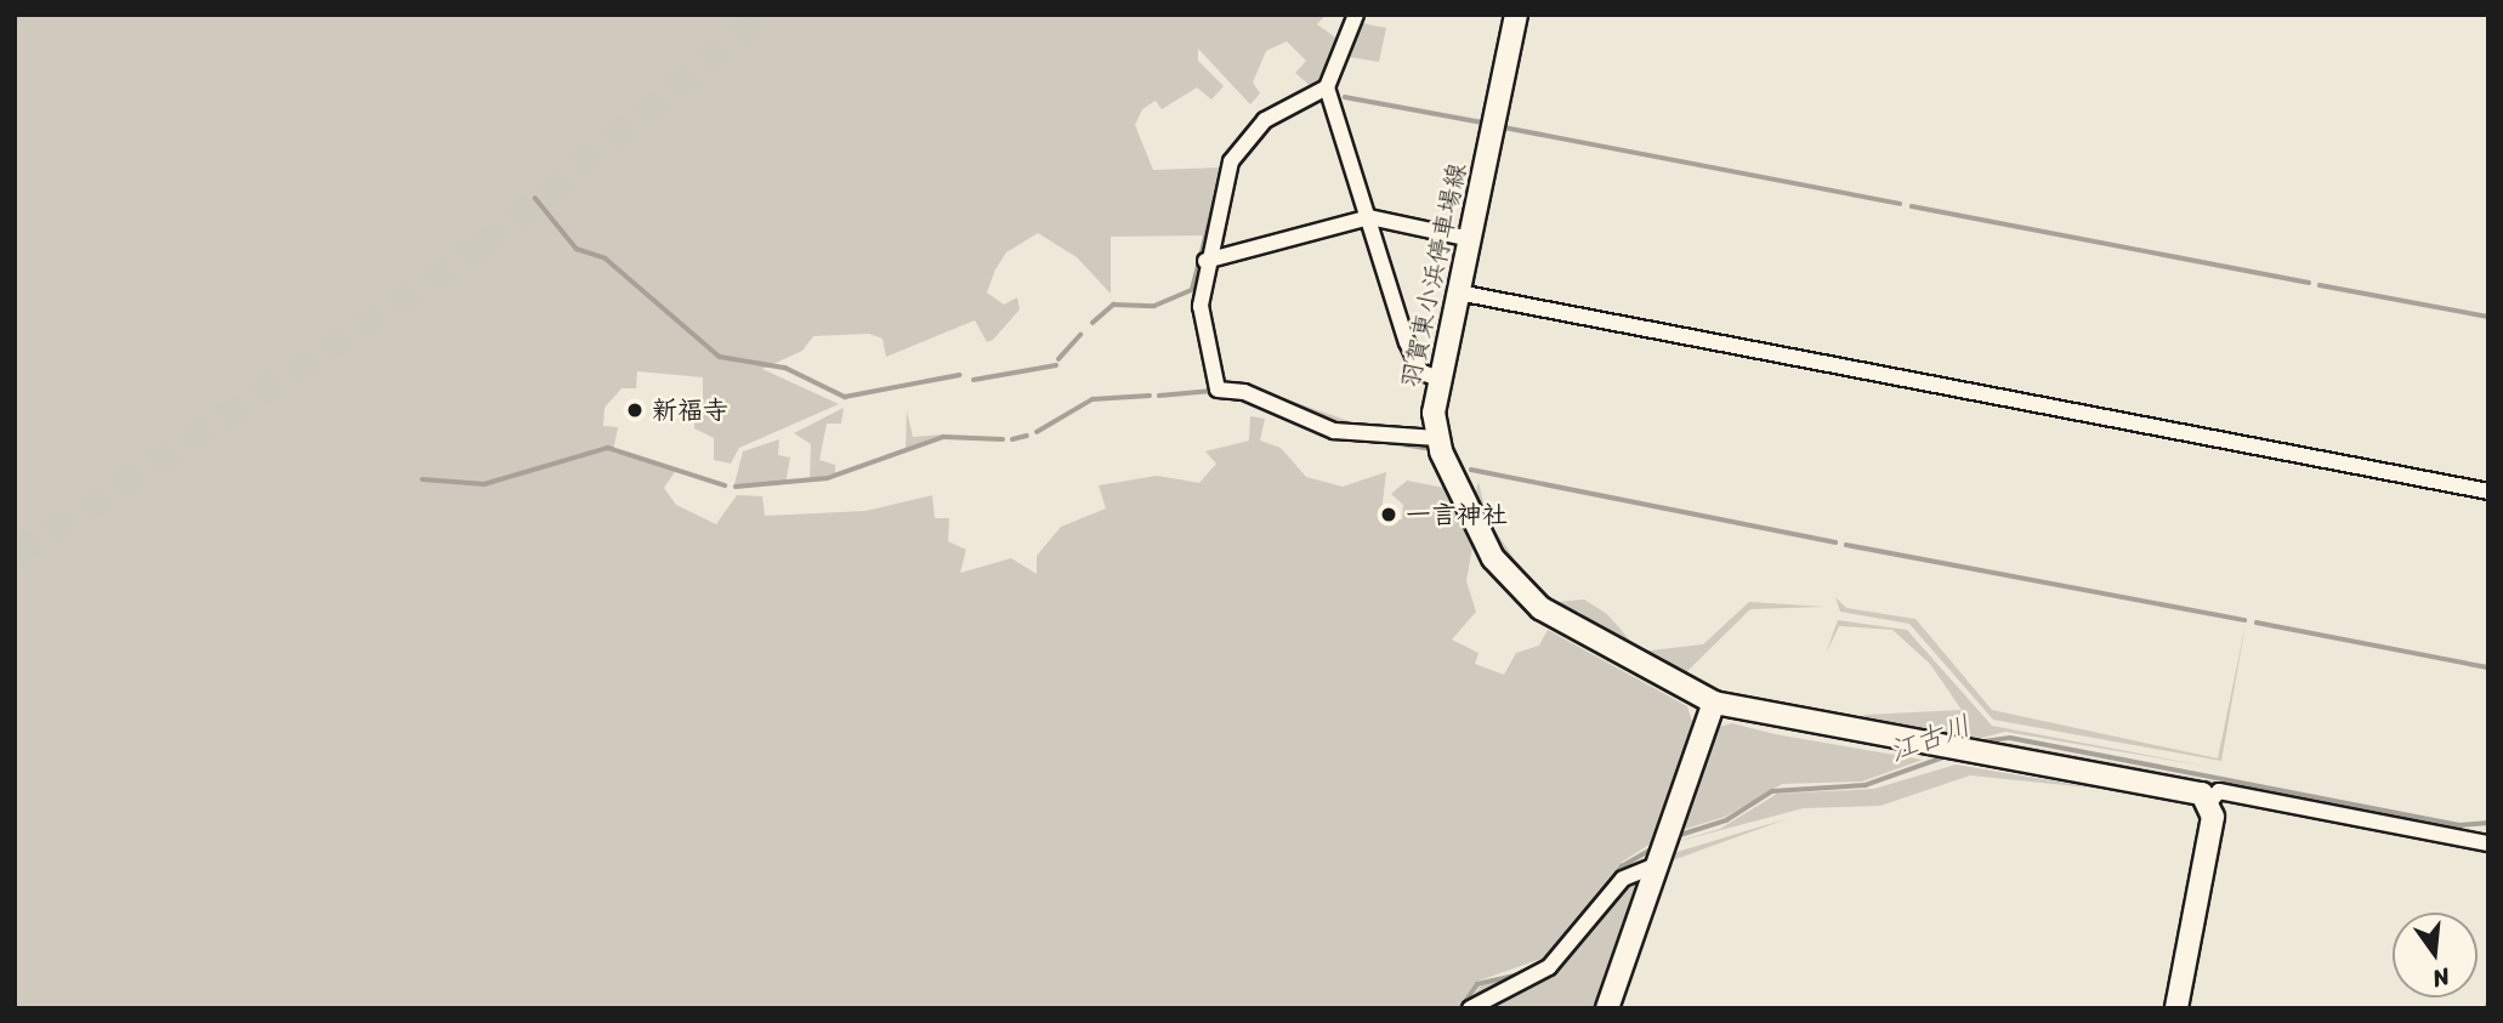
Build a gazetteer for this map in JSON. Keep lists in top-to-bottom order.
{
  "streets": {
    "main road": ["羽賀東小浜停車場線"]
  },
  "water": ["江古川"],
  "places": ["新福寺", "一言神社"],
  "north": "bottom"
}
